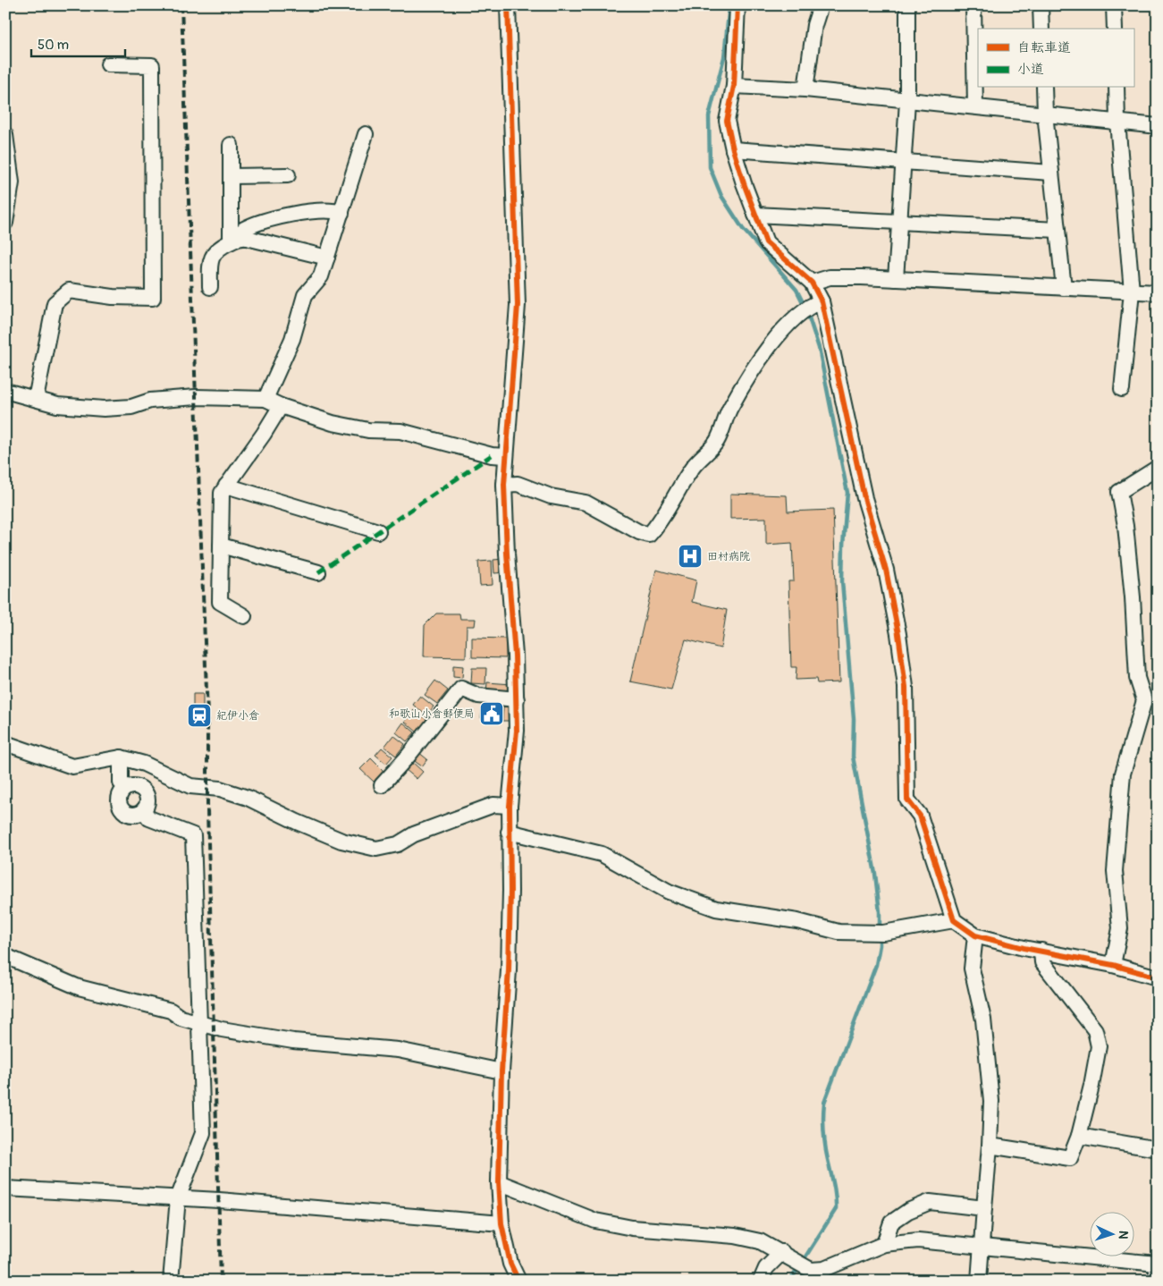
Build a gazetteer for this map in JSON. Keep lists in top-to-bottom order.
{
  "places": {
    "hospital": ["田村病院"],
    "public building": ["和歌山小倉郵便局"],
    "station": ["紀伊小倉"]
  },
  "legend": ["自転車道", "小道"],
  "scale_bar": "50 m",
  "north": "right"
}
